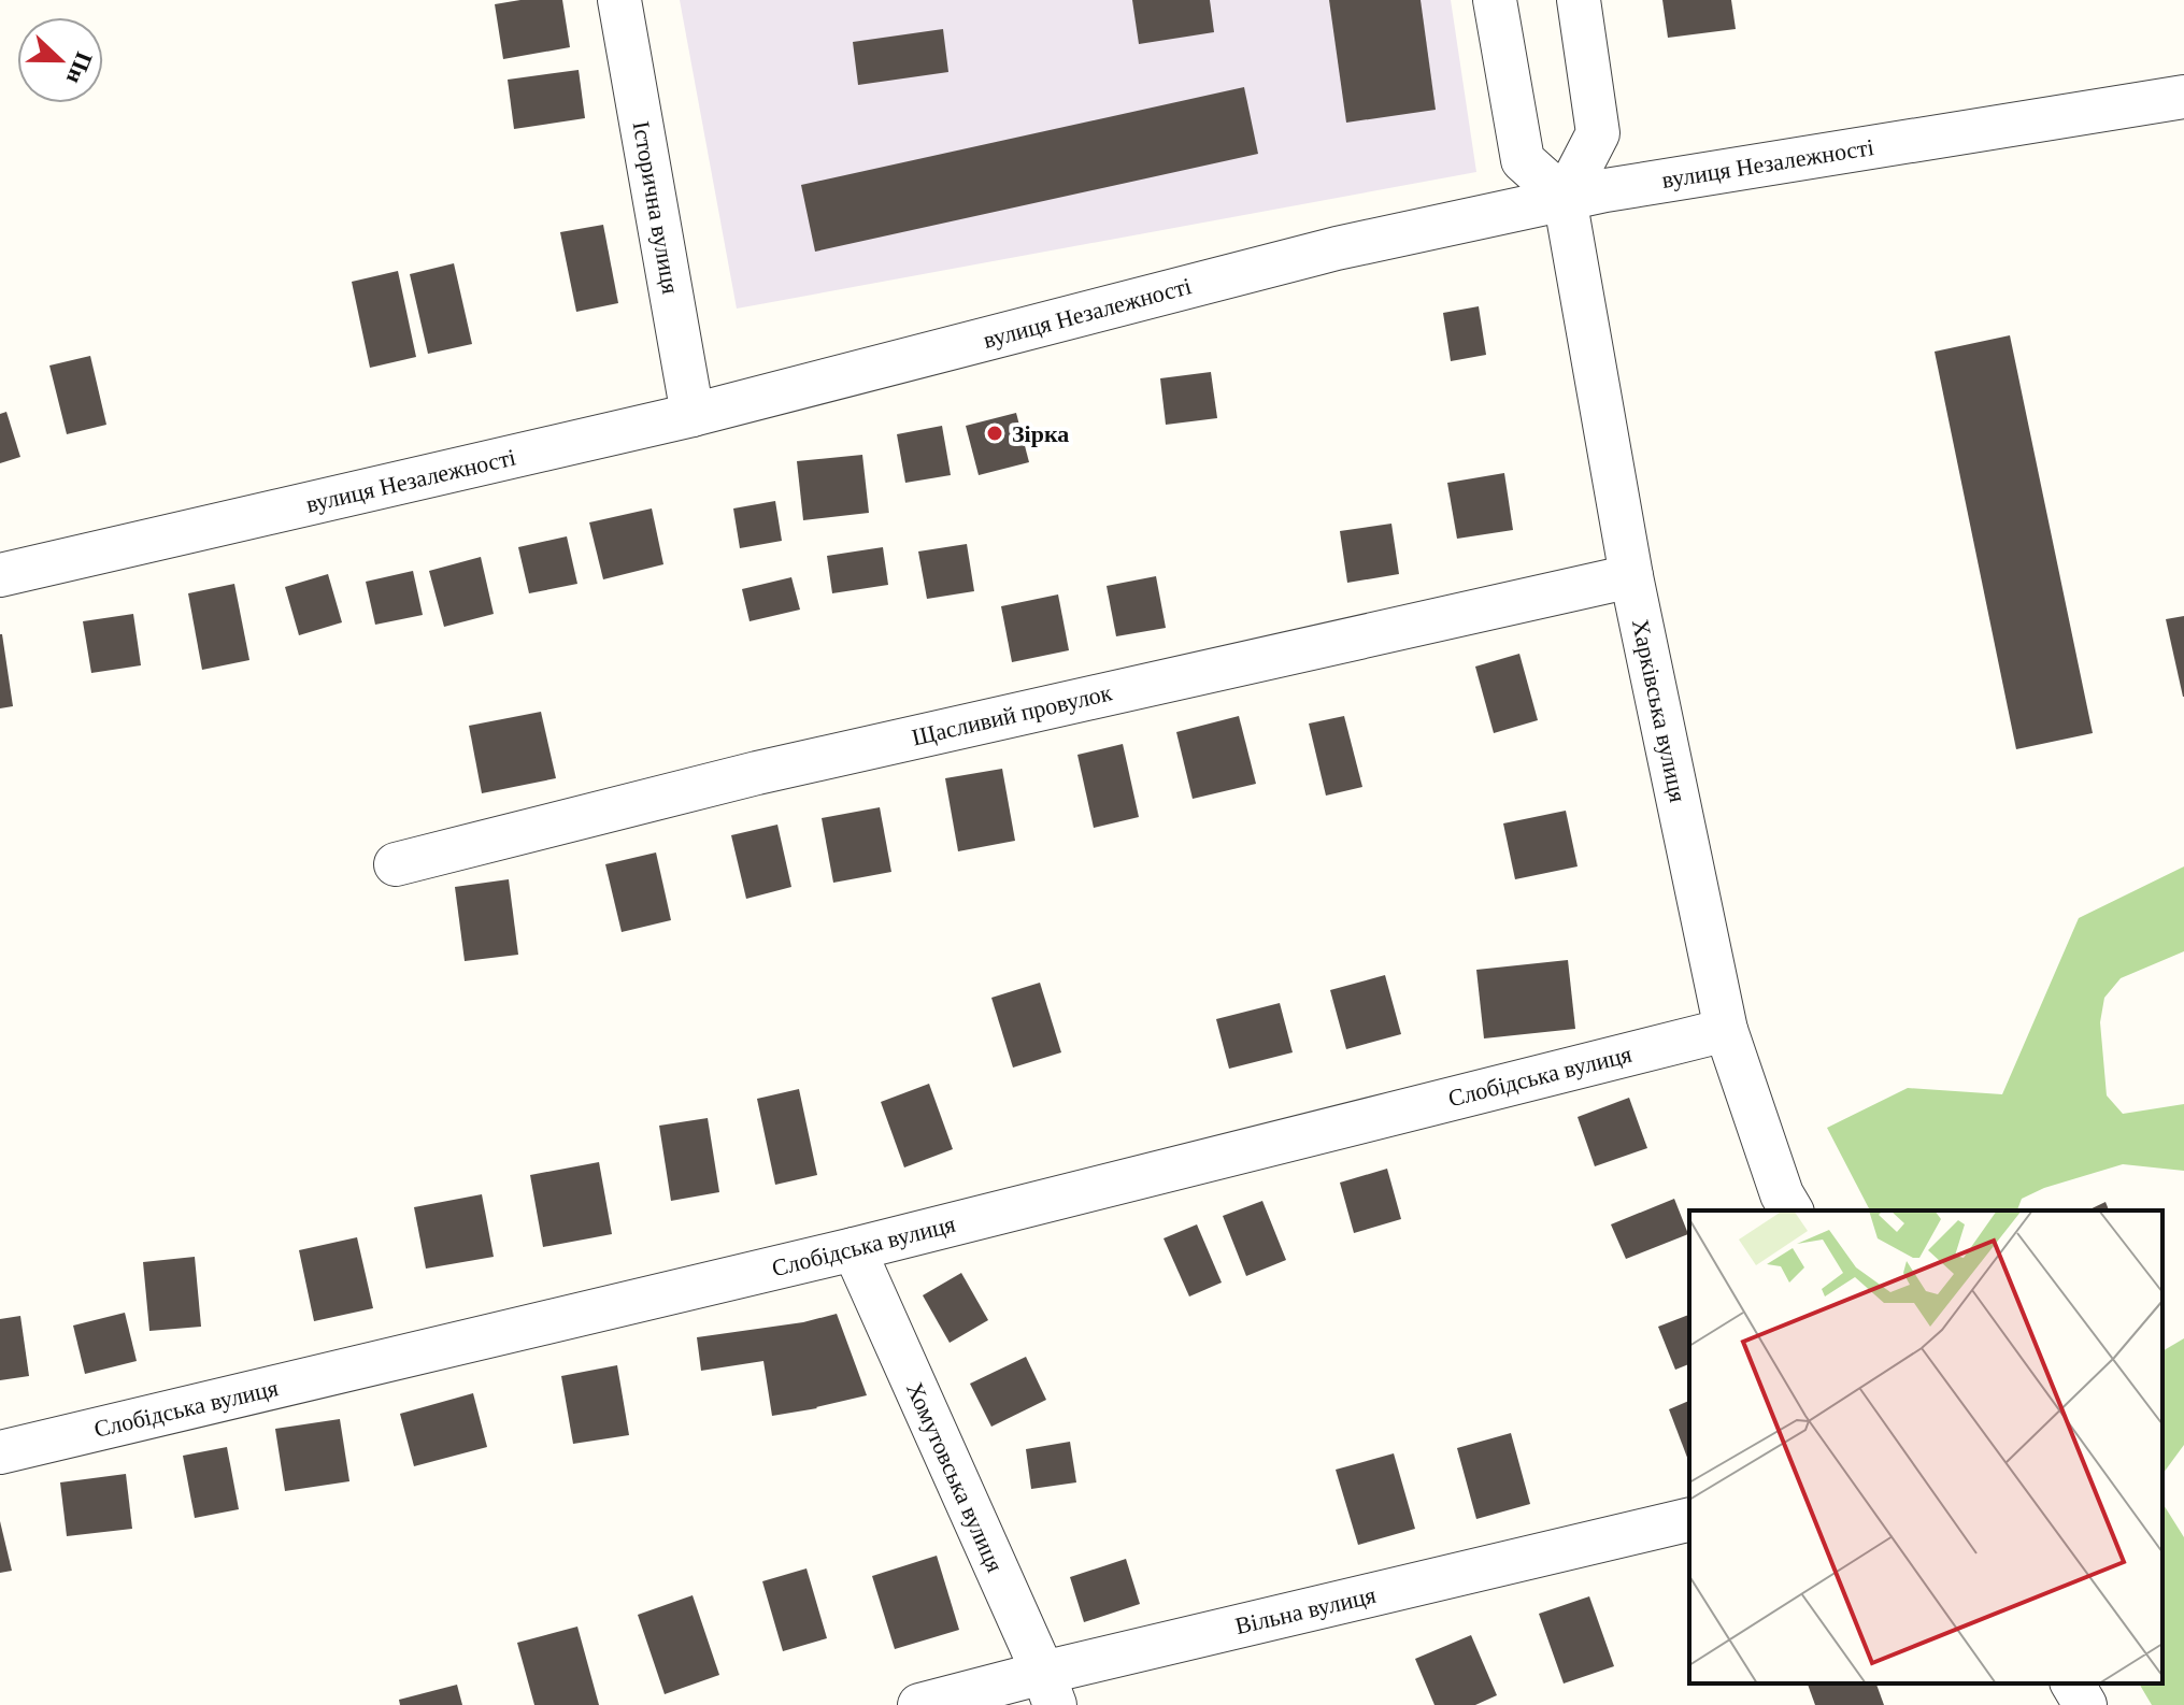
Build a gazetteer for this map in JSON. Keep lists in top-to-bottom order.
{
  "streets": {
    "street": [
      "вулиця Незалежності",
      "Історична вулиця",
      "Харківська вулиця",
      "Щасливий провулок",
      "Слобідська вулиця",
      "Хомутовська вулиця",
      "Вільна вулиця"
    ]
  },
  "crossings": [
    ["вулиця Незалежності", "Історична вулиця"],
    ["вулиця Незалежності", "Харківська вулиця"],
    ["Харківська вулиця", "Щасливий провулок"],
    ["Харківська вулиця", "Слобідська вулиця"],
    ["Слобідська вулиця", "Хомутовська вулиця"],
    ["Хомутовська вулиця", "Вільна вулиця"]
  ],
  "places": ["Зірка"],
  "north": "right"
}
